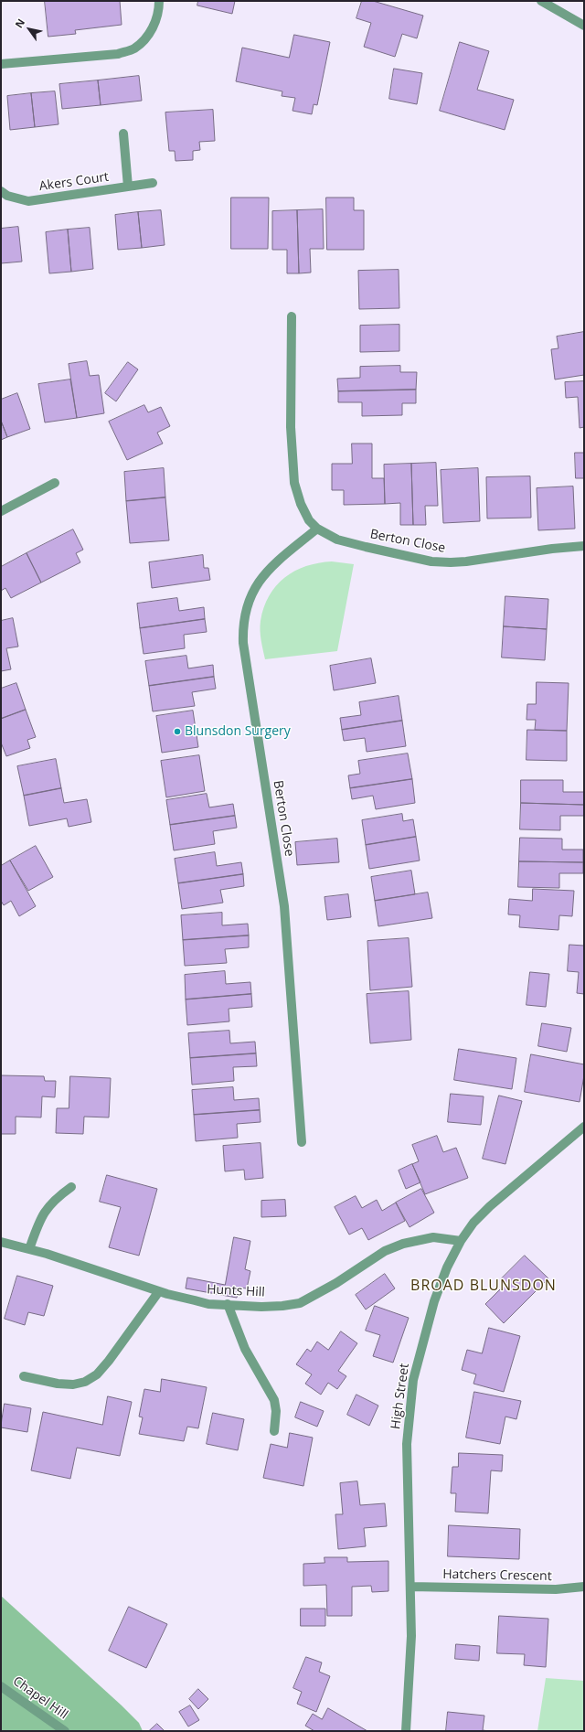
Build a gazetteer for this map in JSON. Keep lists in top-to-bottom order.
{
  "streets": {
    "street": [
      "Akers Court",
      "Berton Close",
      "Hunts Hill",
      "High Street",
      "Hatchers Crescent",
      "Chapel Hill"
    ]
  },
  "crossings": [
    ["Hunts Hill", "High Street"],
    ["High Street", "Hatchers Crescent"]
  ],
  "districts": ["BROAD BLUNSDON"],
  "places": ["Blunsdon Surgery"],
  "north": "top left"
}
